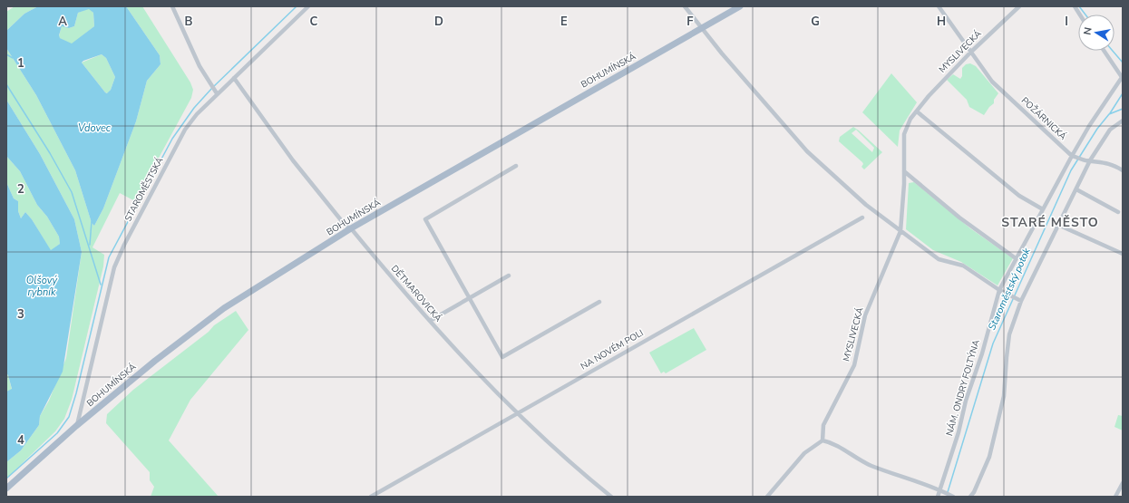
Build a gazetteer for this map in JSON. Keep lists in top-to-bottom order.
{
  "streets": {
    "main road": ["BOHUMÍNSKÁ"],
    "street": [
      "MYSLIVECKÁ",
      "POŽÁRNICKÁ",
      "STAROMĚSTSKÁ",
      "DĚTMAROVICKÁ",
      "NA NOVÉM POLI",
      "NÁM. ONDRY FOLTÝNA"
    ]
  },
  "crossings": [
    ["MYSLIVECKÁ", "POŽÁRNICKÁ"],
    ["BOHUMÍNSKÁ", "STAROMĚSTSKÁ"],
    ["BOHUMÍNSKÁ", "DĚTMAROVICKÁ"],
    ["POŽÁRNICKÁ", "NÁM. ONDRY FOLTÝNA"],
    ["STAROMĚSTSKÁ", "DĚTMAROVICKÁ"],
    ["DĚTMAROVICKÁ", "NA NOVÉM POLI"]
  ],
  "districts": ["STARÉ MĚSTO"],
  "water": ["Vdovec", "Olšový rybník", "Staroměstský potok"],
  "north": "left",
  "grid": {
    "columns": [
      "A",
      "B",
      "C",
      "D",
      "E",
      "F",
      "G",
      "H",
      "I"
    ],
    "rows": [
      "1",
      "2",
      "3",
      "4"
    ]
  }
}
